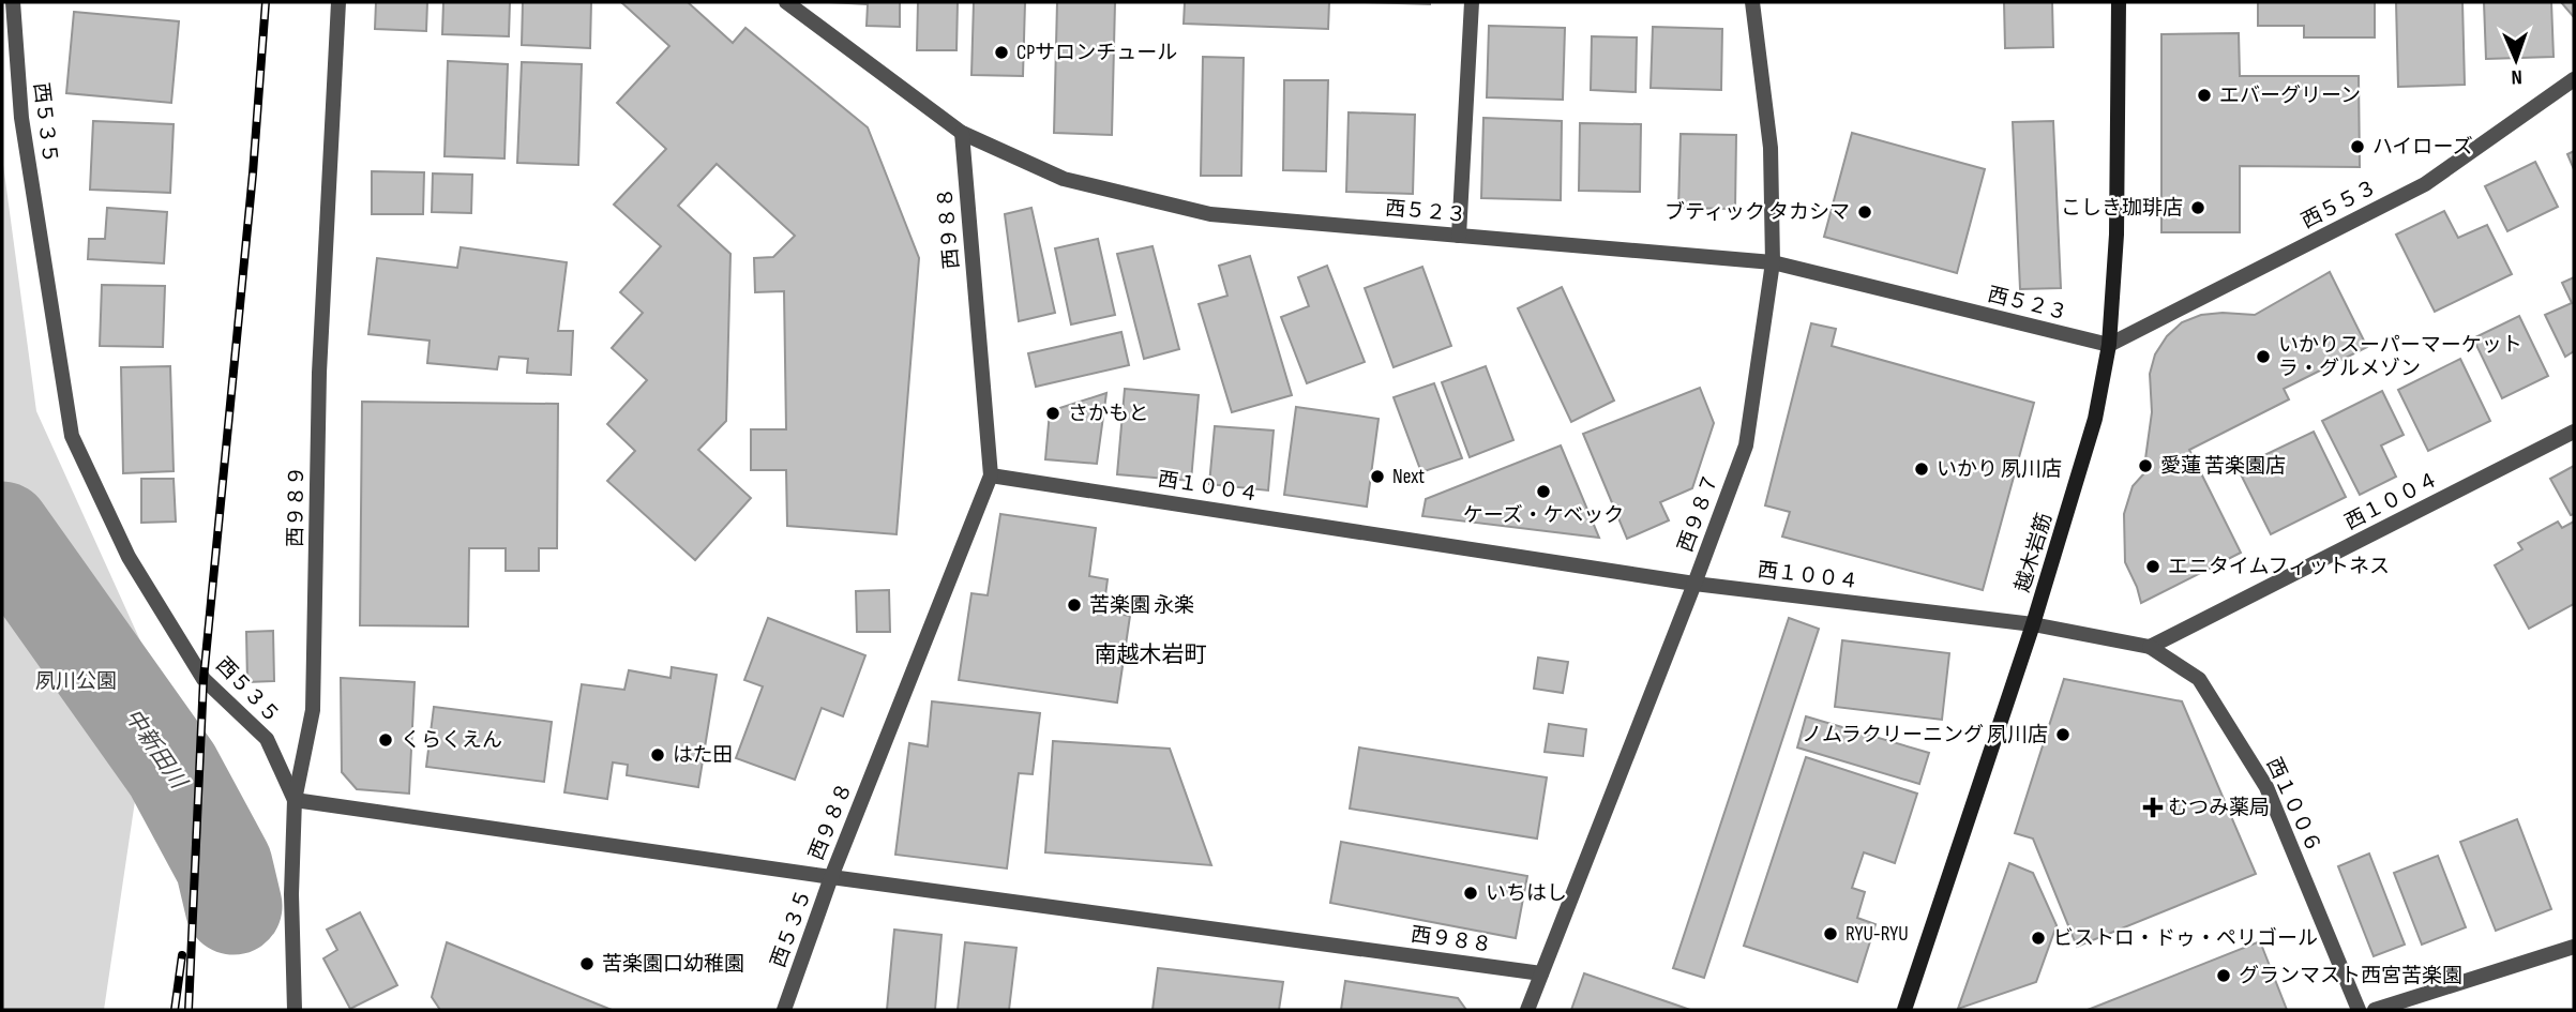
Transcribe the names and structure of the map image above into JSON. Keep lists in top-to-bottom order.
{
  "streets": {
    "street": [
      "西５３５",
      "西５５３",
      "西５２３",
      "西９８８",
      "西１００４",
      "西９８９",
      "西９８７",
      "越木岩筋",
      "西１００６"
    ]
  },
  "crossings": [
    ["西５３５", "西９８８"],
    ["西５３５", "西９８９"],
    ["西５５３", "西５２３"],
    ["西５５３", "越木岩筋"],
    ["西５２３", "西９８８"],
    ["西５２３", "西９８７"],
    ["西５２３", "越木岩筋"],
    ["西９８８", "西１００４"],
    ["西９８８", "西９８７"],
    ["西１００４", "西９８７"],
    ["西１００４", "越木岩筋"],
    ["西１００４", "西１００６"]
  ],
  "districts": ["南越木岩町"],
  "water": ["中新田川"],
  "parks": ["夙川公園"],
  "places": {
    "other": [
      "CPサロンチュール",
      "エバーグリーン",
      "ハイローズ",
      "こしき珈琲店",
      "ブティック タカシマ",
      "いかりスーパーマーケット ラ・グルメゾン",
      "さかもと",
      "愛蓮 苦楽園店",
      "いかり 夙川店",
      "Next",
      "ケーズ・ケベック",
      "エニタイムフィットネス",
      "苦楽園 永楽",
      "ノムラクリーニング 夙川店",
      "くらくえん",
      "はた田",
      "いちはし",
      "RYU-RYU",
      "ビストロ・ドゥ・ペリゴール",
      "苦楽園口幼稚園",
      "グランマスト西宮苦楽園"
    ],
    "health": ["むつみ薬局"]
  },
  "north": "bottom"
}
